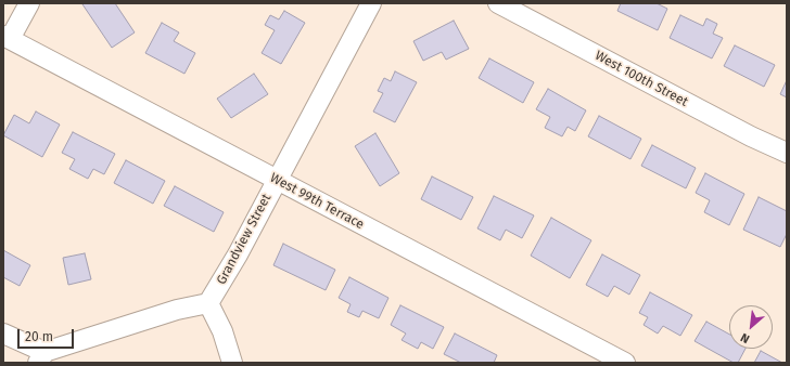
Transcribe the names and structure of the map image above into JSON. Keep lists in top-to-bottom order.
{
  "streets": {
    "street": ["West 100th Street", "West 99th Terrace", "Grandview Street"]
  },
  "crossings": [
    ["West 99th Terrace", "Grandview Street"]
  ],
  "scale_bar": "20 m",
  "north": "bottom left"
}
